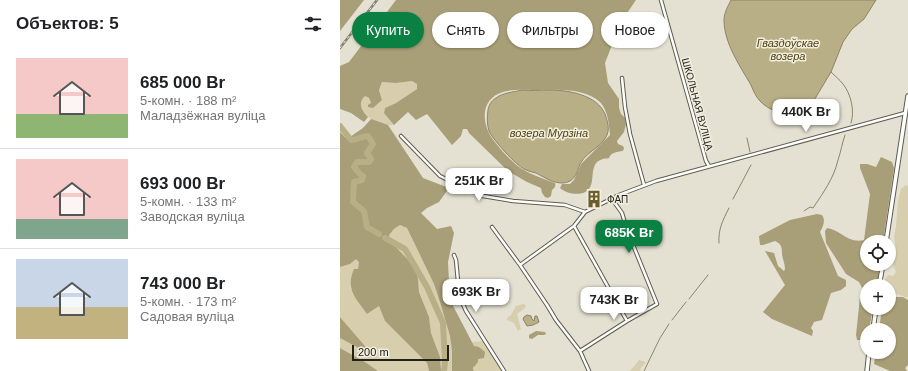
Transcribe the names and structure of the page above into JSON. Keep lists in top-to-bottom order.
{
  "streets": {
    "street": ["ШКОЛЬНАЯ ВУЛІЦА"]
  },
  "water": ["Гваздоўскае возера", "возера Мурзіна"],
  "places": {
    "building": ["ФАП"]
  },
  "scale_bar": "200 m",
  "page": {
    "heading": "Объектов: 5",
    "chip": [
      "Купить",
      "Снять",
      "Фильтры",
      "Новое"
    ],
    "list": [
      {
        "name": "685 000 Br",
        "note": "5-комн. · 188 m² · Маладзёжная вуліца"
      },
      {
        "name": "693 000 Br",
        "note": "5-комн. · 133 m² · Заводская вуліца"
      },
      {
        "name": "743 000 Br",
        "note": "5-комн. · 173 m² · Садовая вуліца"
      }
    ],
    "price": [
      "440K Br",
      "251K Br",
      "685K Br",
      "693K Br",
      "743K Br"
    ],
    "map_buttons": ["+", "−"],
    "scale": "200 m"
  }
}
